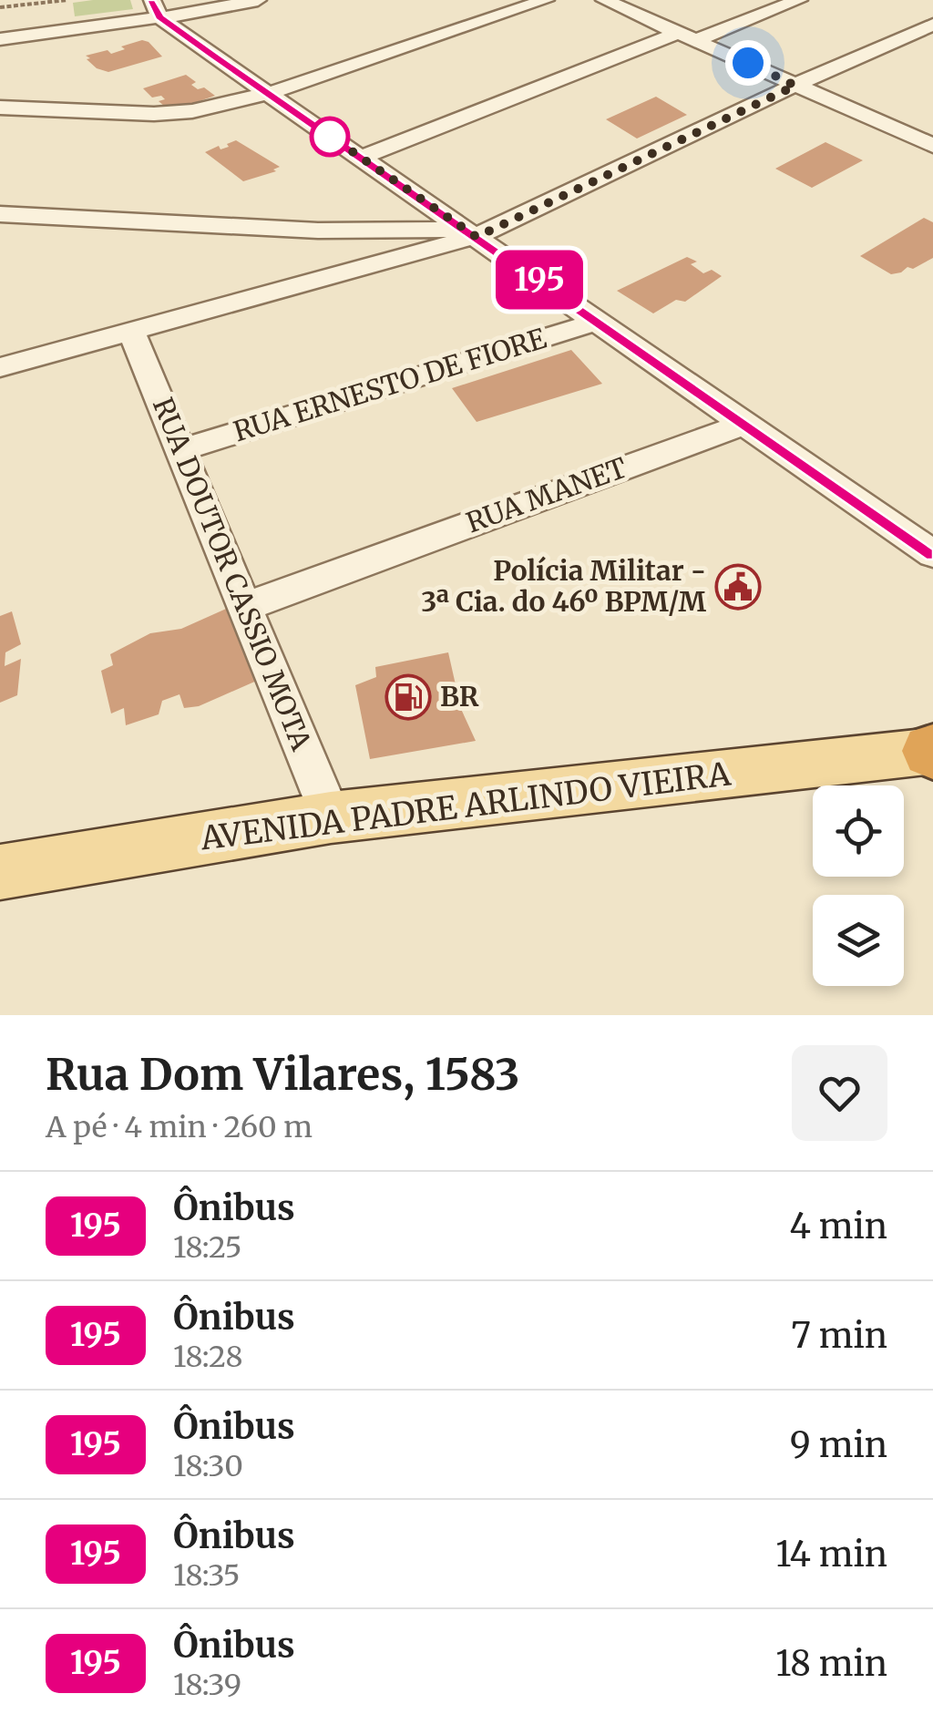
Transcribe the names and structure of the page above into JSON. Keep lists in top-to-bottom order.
{
  "streets": {
    "main road": ["AVENIDA PADRE ARLINDO VIEIRA"],
    "street": ["RUA ERNESTO DE FIORE", "RUA MANET", "RUA DOUTOR CASSIO MOTA"]
  },
  "crossings": [
    ["RUA ERNESTO DE FIORE", "RUA DOUTOR CASSIO MOTA"],
    ["RUA MANET", "RUA DOUTOR CASSIO MOTA"],
    ["RUA DOUTOR CASSIO MOTA", "AVENIDA PADRE ARLINDO VIEIRA"]
  ],
  "places": {
    "public building": ["Polícia Militar - 3ª Cia. do 46º BPM/M"],
    "fuel station": ["BR"]
  },
  "lines": ["bus line 195"],
  "page": {
    "on_map": "195",
    "heading": ["Rua Dom Vilares, 1583", "A pé · 4 min · 260 m"],
    "list": [
      {
        "mark": "195",
        "name": "Ônibus",
        "note": "18:25",
        "value": "4 min"
      },
      {
        "mark": "195",
        "name": "Ônibus",
        "note": "18:28",
        "value": "7 min"
      },
      {
        "mark": "195",
        "name": "Ônibus",
        "note": "18:30",
        "value": "9 min"
      },
      {
        "mark": "195",
        "name": "Ônibus",
        "note": "18:35",
        "value": "14 min"
      },
      {
        "mark": "195",
        "name": "Ônibus",
        "note": "18:39",
        "value": "18 min"
      }
    ]
  }
}
